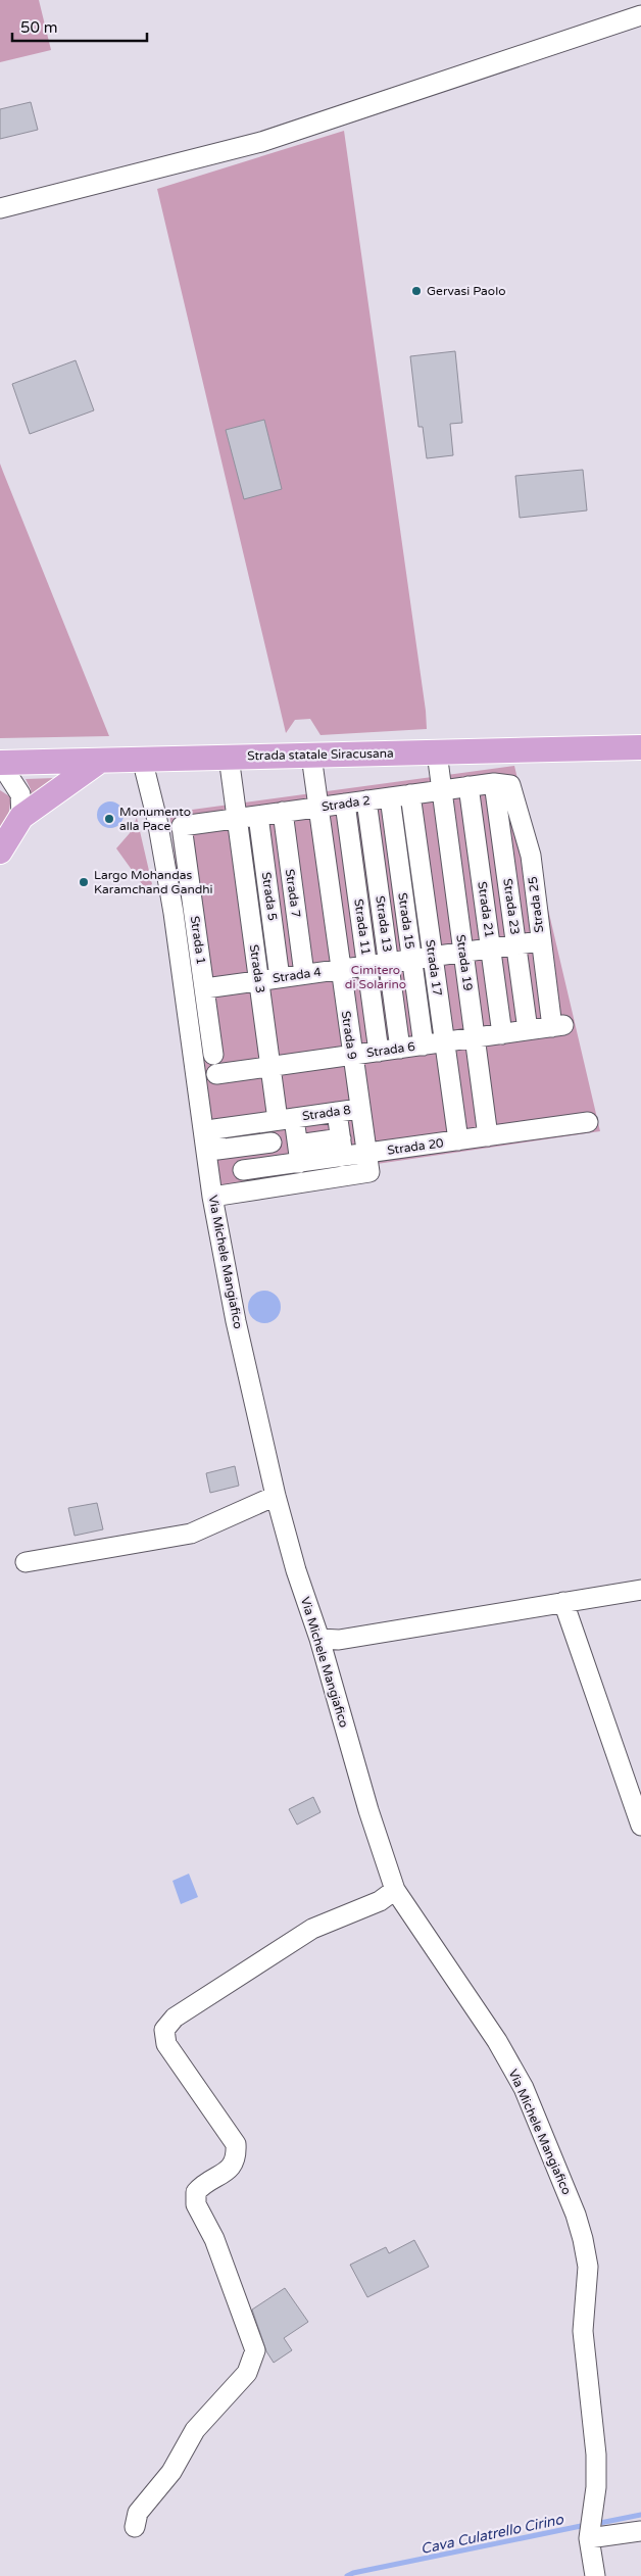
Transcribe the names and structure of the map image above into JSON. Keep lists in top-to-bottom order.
{
  "streets": {
    "main road": ["Strada statale Siracusana"],
    "street": [
      "Strada 2",
      "Strada 7",
      "Strada 5",
      "Strada 25",
      "Strada 23",
      "Strada 21",
      "Strada 15",
      "Strada 13",
      "Strada 11",
      "Strada 1",
      "Strada 19",
      "Strada 17",
      "Strada 3",
      "Strada 4",
      "Strada 9",
      "Strada 6",
      "Strada 8",
      "Strada 20",
      "Via Michele Mangiafico"
    ]
  },
  "crossings": [
    ["Strada statale Siracusana", "Strada 19"],
    ["Strada statale Siracusana", "Strada 3"],
    ["Strada statale Siracusana", "Strada 9"],
    ["Strada statale Siracusana", "Via Michele Mangiafico"],
    ["Strada 2", "Strada 7"],
    ["Strada 2", "Strada 5"],
    ["Strada 2", "Strada 25"],
    ["Strada 2", "Strada 23"],
    ["Strada 2", "Strada 21"],
    ["Strada 2", "Strada 15"],
    ["Strada 2", "Strada 13"],
    ["Strada 2", "Strada 11"],
    ["Strada 2", "Strada 1"],
    ["Strada 2", "Strada 19"],
    ["Strada 2", "Strada 17"],
    ["Strada 2", "Strada 3"],
    ["Strada 2", "Strada 9"],
    ["Strada 7", "Strada 4"],
    ["Strada 5", "Strada 4"],
    ["Strada 25", "Strada 23"],
    ["Strada 25", "Strada 4"],
    ["Strada 25", "Strada 6"],
    ["Strada 23", "Strada 4"],
    ["Strada 23", "Strada 6"],
    ["Strada 21", "Strada 4"],
    ["Strada 21", "Strada 6"],
    ["Strada 15", "Strada 4"],
    ["Strada 15", "Strada 6"],
    ["Strada 13", "Strada 4"],
    ["Strada 13", "Strada 6"],
    ["Strada 11", "Strada 4"],
    ["Strada 11", "Strada 6"],
    ["Strada 1", "Strada 4"],
    ["Strada 19", "Strada 4"],
    ["Strada 19", "Strada 6"],
    ["Strada 19", "Strada 20"],
    ["Strada 17", "Strada 4"],
    ["Strada 17", "Strada 6"],
    ["Strada 17", "Strada 20"],
    ["Strada 3", "Strada 4"],
    ["Strada 3", "Strada 6"],
    ["Strada 3", "Strada 20"],
    ["Strada 4", "Strada 9"],
    ["Strada 9", "Strada 6"],
    ["Strada 9", "Strada 8"],
    ["Strada 9", "Strada 20"],
    ["Strada 9", "Via Michele Mangiafico"],
    ["Strada 8", "Strada 20"]
  ],
  "water": ["Cava Culatrello Cirino"],
  "parks": ["Cimitero di Solarino"],
  "places": ["Gervasi Paolo", "Monumento alla Pace", "Largo Mohandas Karamchand Gandhi"],
  "scale_bar": "50 m"
}
